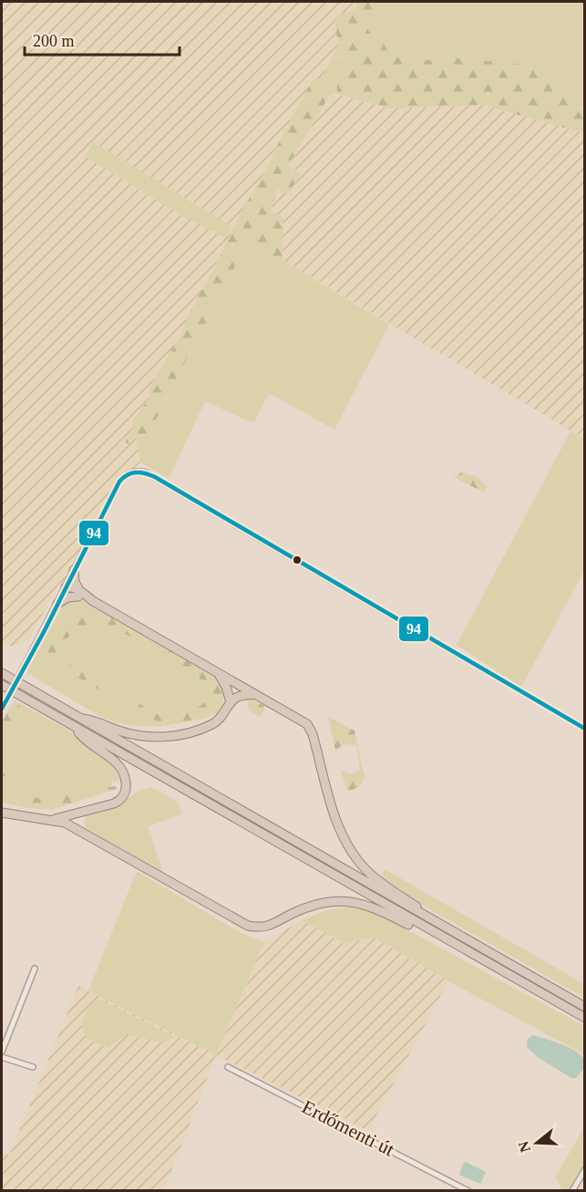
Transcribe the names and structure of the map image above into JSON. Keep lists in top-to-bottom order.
{
  "streets": {
    "street": ["Erdőmenti út"]
  },
  "lines": ["transit line 94"],
  "scale_bar": "200 m",
  "north": "left"
}
